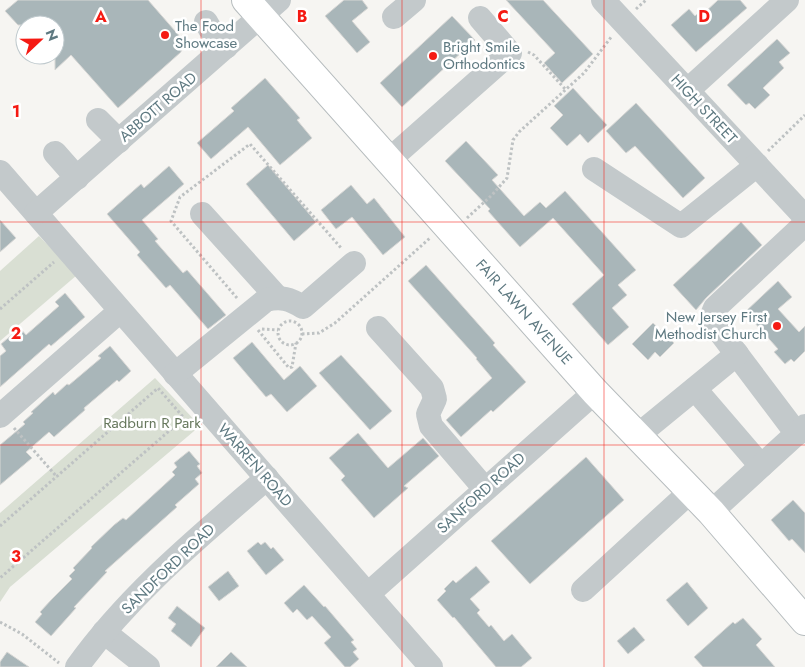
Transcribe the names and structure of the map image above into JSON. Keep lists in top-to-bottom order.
{
  "streets": {
    "main road": ["FAIR LAWN AVENUE"],
    "street": [
      "ABBOTT ROAD",
      "HIGH STREET",
      "WARREN ROAD",
      "SANFORD ROAD",
      "SANDFORD ROAD"
    ]
  },
  "crossings": [
    ["ABBOTT ROAD", "FAIR LAWN AVENUE"],
    ["ABBOTT ROAD", "WARREN ROAD"],
    ["FAIR LAWN AVENUE", "SANFORD ROAD"],
    ["WARREN ROAD", "SANFORD ROAD"],
    ["WARREN ROAD", "SANDFORD ROAD"]
  ],
  "parks": ["Radburn R Park"],
  "places": ["The Food Showcase", "Bright Smile Orthodontics", "New Jersey First Methodist Church"],
  "north": "right",
  "grid": {
    "columns": [
      "A",
      "B",
      "C",
      "D"
    ],
    "rows": ["1", "2", "3"]
  }
}
